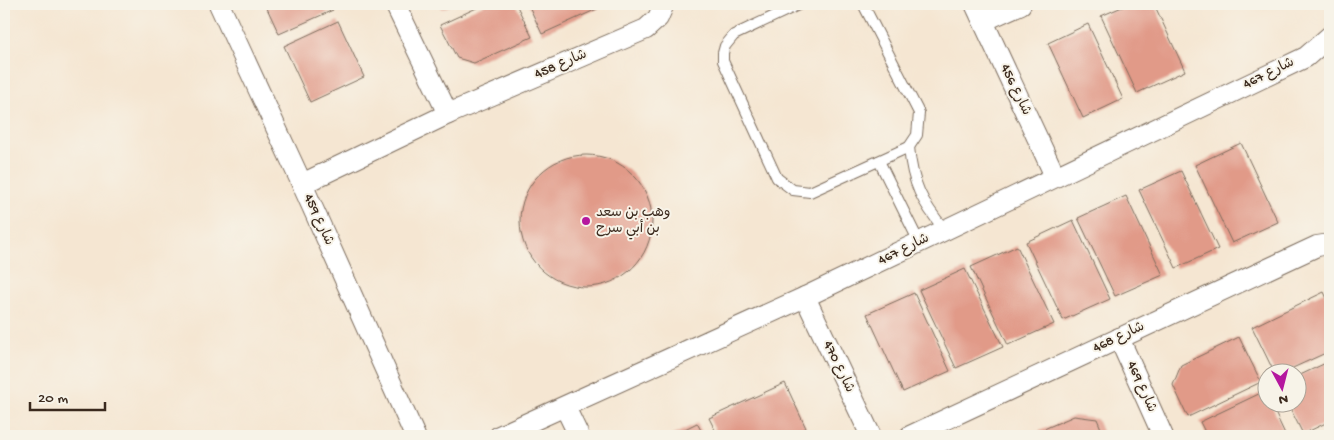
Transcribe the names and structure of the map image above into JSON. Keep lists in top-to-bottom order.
{
  "streets": {
    "street": [
      "شارع 458",
      "شارع 467",
      "شارع 456",
      "شارع 459",
      "شارع 468",
      "شارع 470",
      "شارع 469"
    ]
  },
  "crossings": [
    ["شارع 458", "شارع 459"],
    ["شارع 467", "شارع 456"],
    ["شارع 467", "شارع 470"],
    ["شارع 468", "شارع 469"]
  ],
  "places": ["وهب بن سعد بن أبي سرح"],
  "scale_bar": "20 m",
  "north": "bottom"
}
